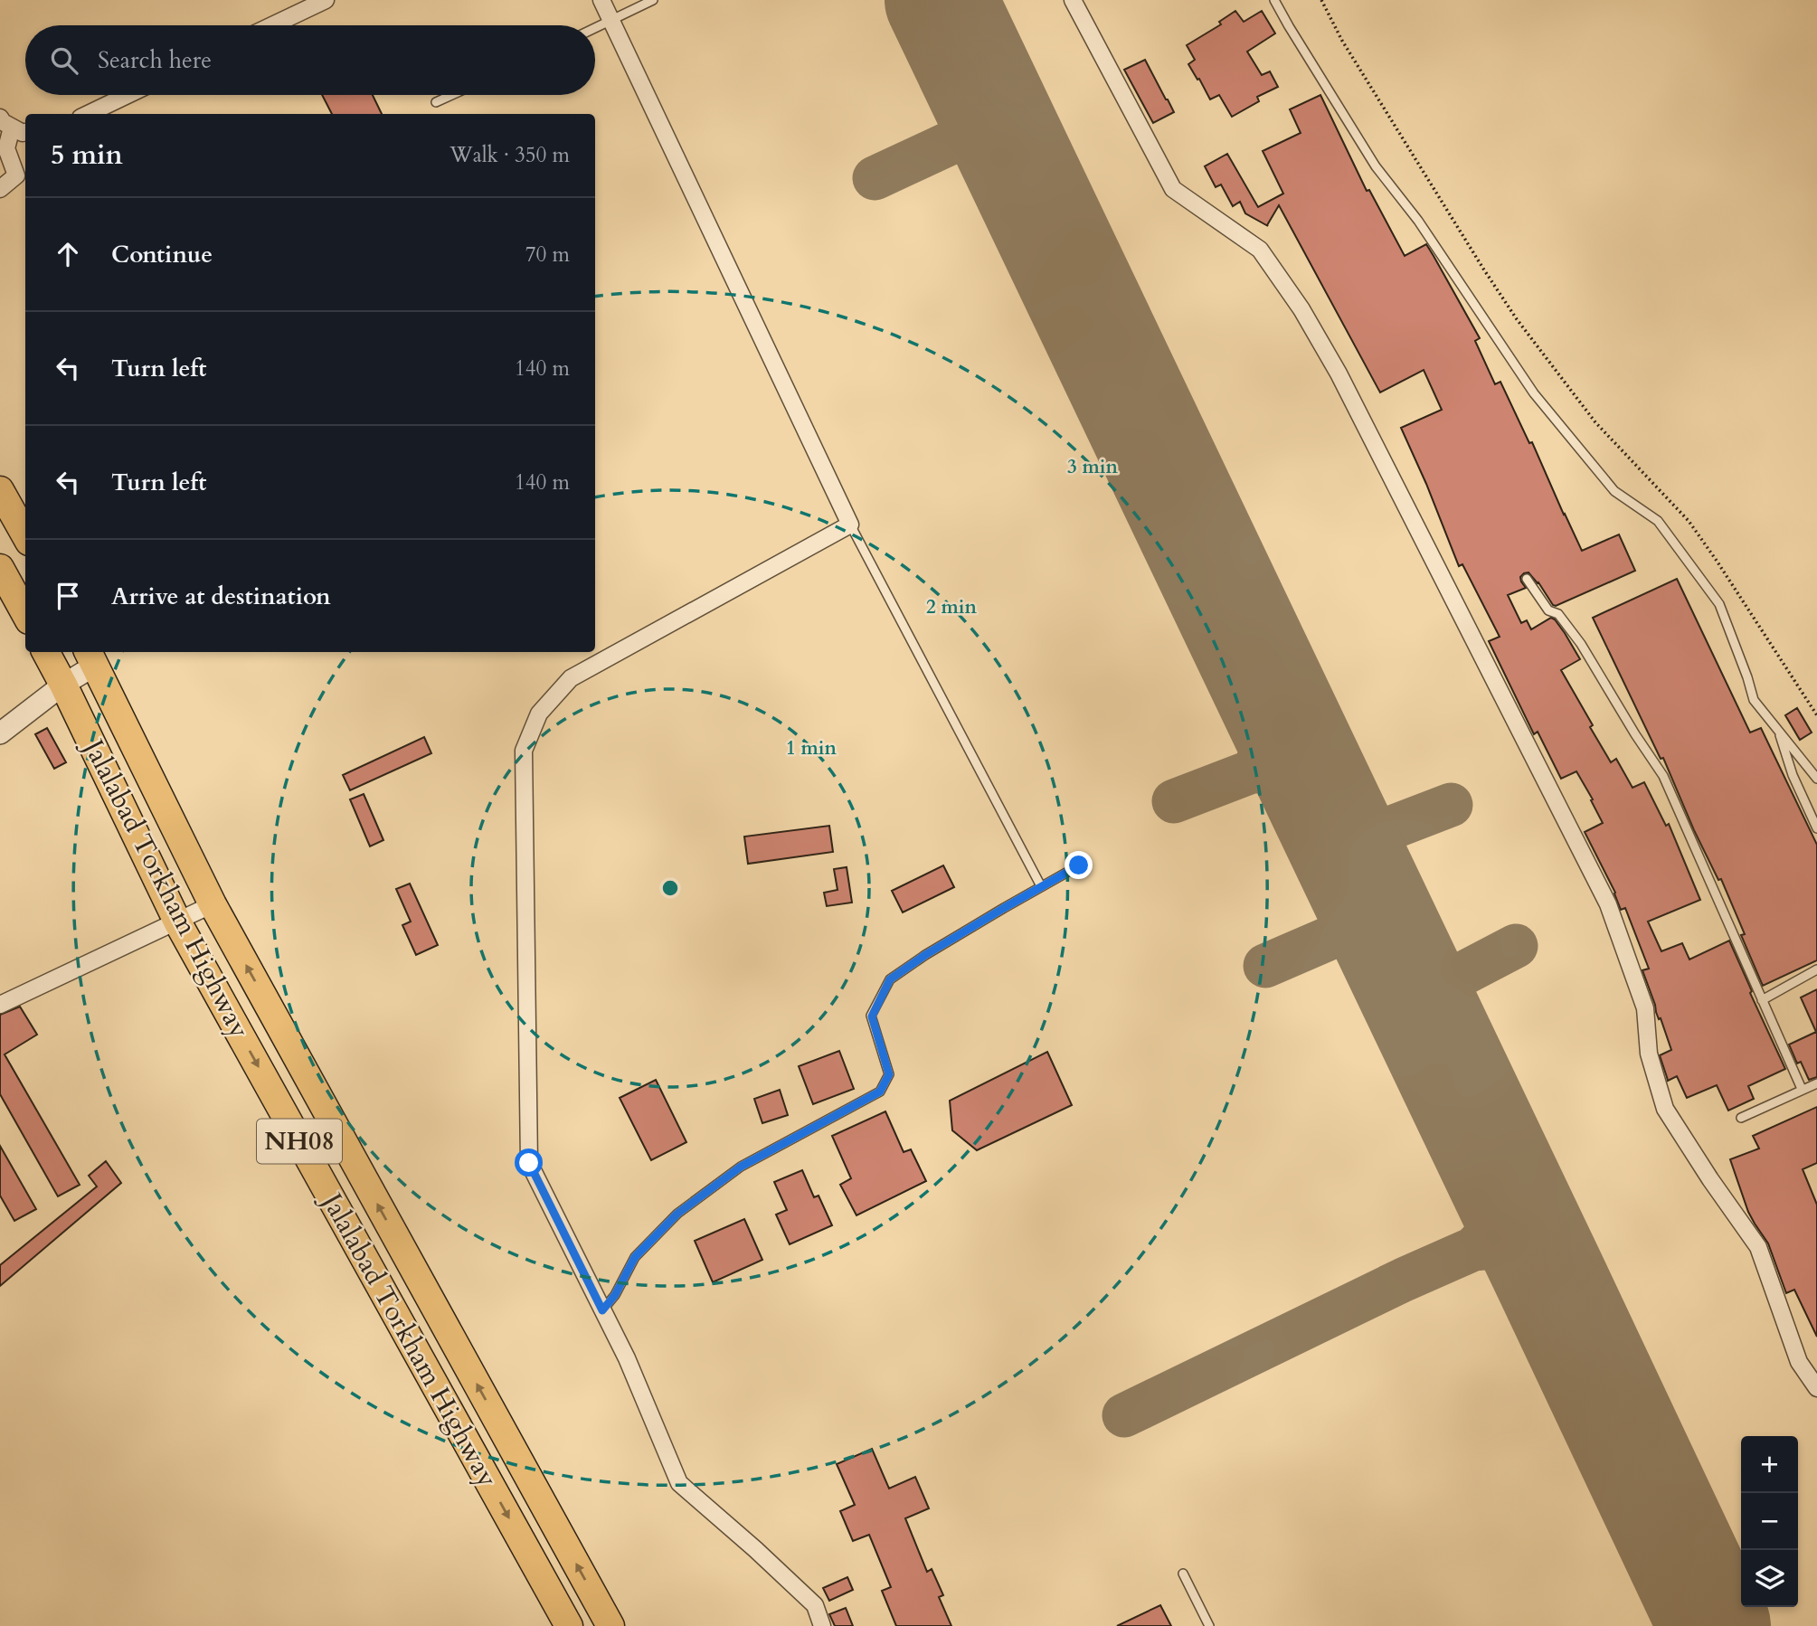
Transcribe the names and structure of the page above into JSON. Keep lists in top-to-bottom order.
{
  "streets": {
    "highway": ["Jalalabad Torkham Highway", "NH08"]
  },
  "page": {
    "search": "Search here",
    "heading": ["5 min", "Walk · 350 m"],
    "list": [
      ["Continue", "70 m"],
      ["Turn left", "140 m"],
      ["Turn left", "140 m"],
      "Arrive at destination"
    ],
    "map_buttons": ["+", "−"]
  },
  "rings": ["3 min", "2 min", "1 min"]
}
